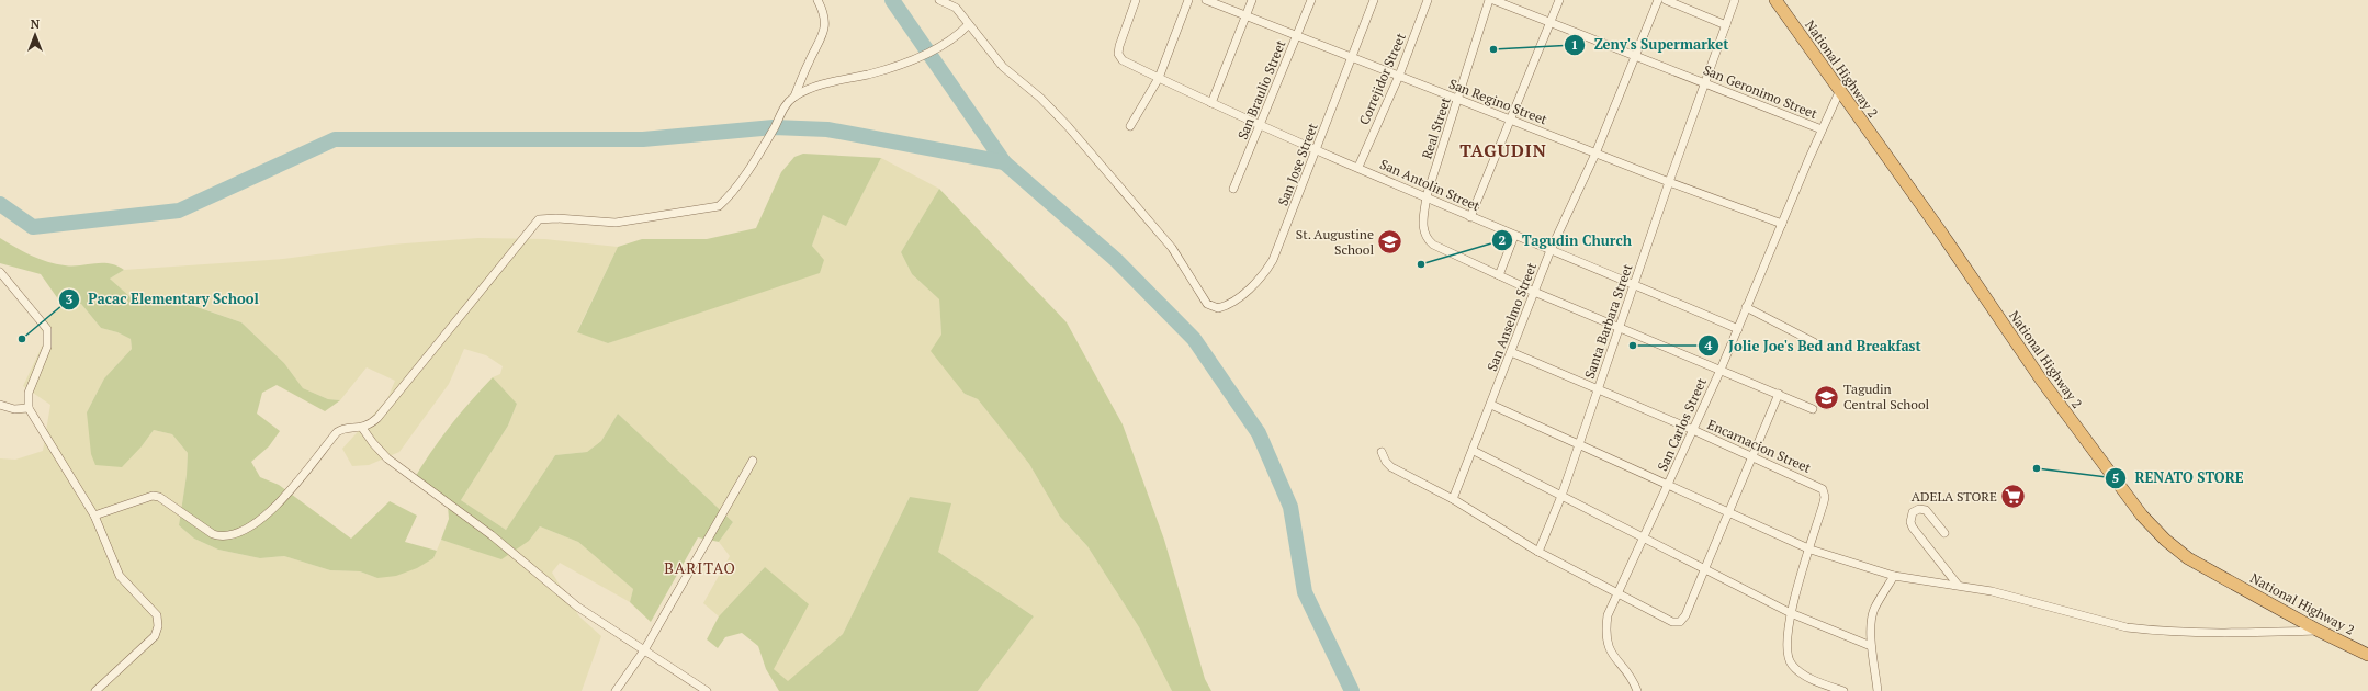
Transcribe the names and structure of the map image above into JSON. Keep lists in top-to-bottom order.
{
  "streets": {
    "highway": ["National Highway 2"],
    "street": [
      "Correjidor Street",
      "San Braulio Street",
      "San Geronimo Street",
      "San Regino Street",
      "Real Street",
      "San Jose Street",
      "San Antolin Street",
      "San Anselmo Street",
      "Santa Barbara Street",
      "San Carlos Street",
      "Encarnacion Street"
    ]
  },
  "crossings": [
    ["National Highway 2", "San Carlos Street"],
    ["Correjidor Street", "San Regino Street"],
    ["Correjidor Street", "San Antolin Street"],
    ["San Braulio Street", "San Regino Street"],
    ["San Braulio Street", "San Antolin Street"],
    ["San Geronimo Street", "San Anselmo Street"],
    ["San Geronimo Street", "Santa Barbara Street"],
    ["San Geronimo Street", "San Carlos Street"],
    ["San Regino Street", "Real Street"],
    ["San Regino Street", "San Jose Street"],
    ["San Regino Street", "San Anselmo Street"],
    ["San Regino Street", "Santa Barbara Street"],
    ["San Regino Street", "San Carlos Street"],
    ["Real Street", "San Antolin Street"],
    ["San Jose Street", "San Antolin Street"],
    ["San Antolin Street", "San Anselmo Street"],
    ["San Antolin Street", "Santa Barbara Street"],
    ["San Antolin Street", "San Carlos Street"],
    ["San Anselmo Street", "Encarnacion Street"],
    ["Santa Barbara Street", "Encarnacion Street"],
    ["San Carlos Street", "Encarnacion Street"]
  ],
  "districts": ["TAGUDIN", "BARITAO"],
  "places": {
    "other": [
      "Zeny's Supermarket",
      "Tagudin Church",
      "Pacac Elementary School",
      "Jolie Joe's Bed and Breakfast",
      "RENATO STORE"
    ],
    "school or university": ["St. Augustine School", "Tagudin Central School"],
    "supermarket": ["ADELA STORE"]
  },
  "north": "top"
}
